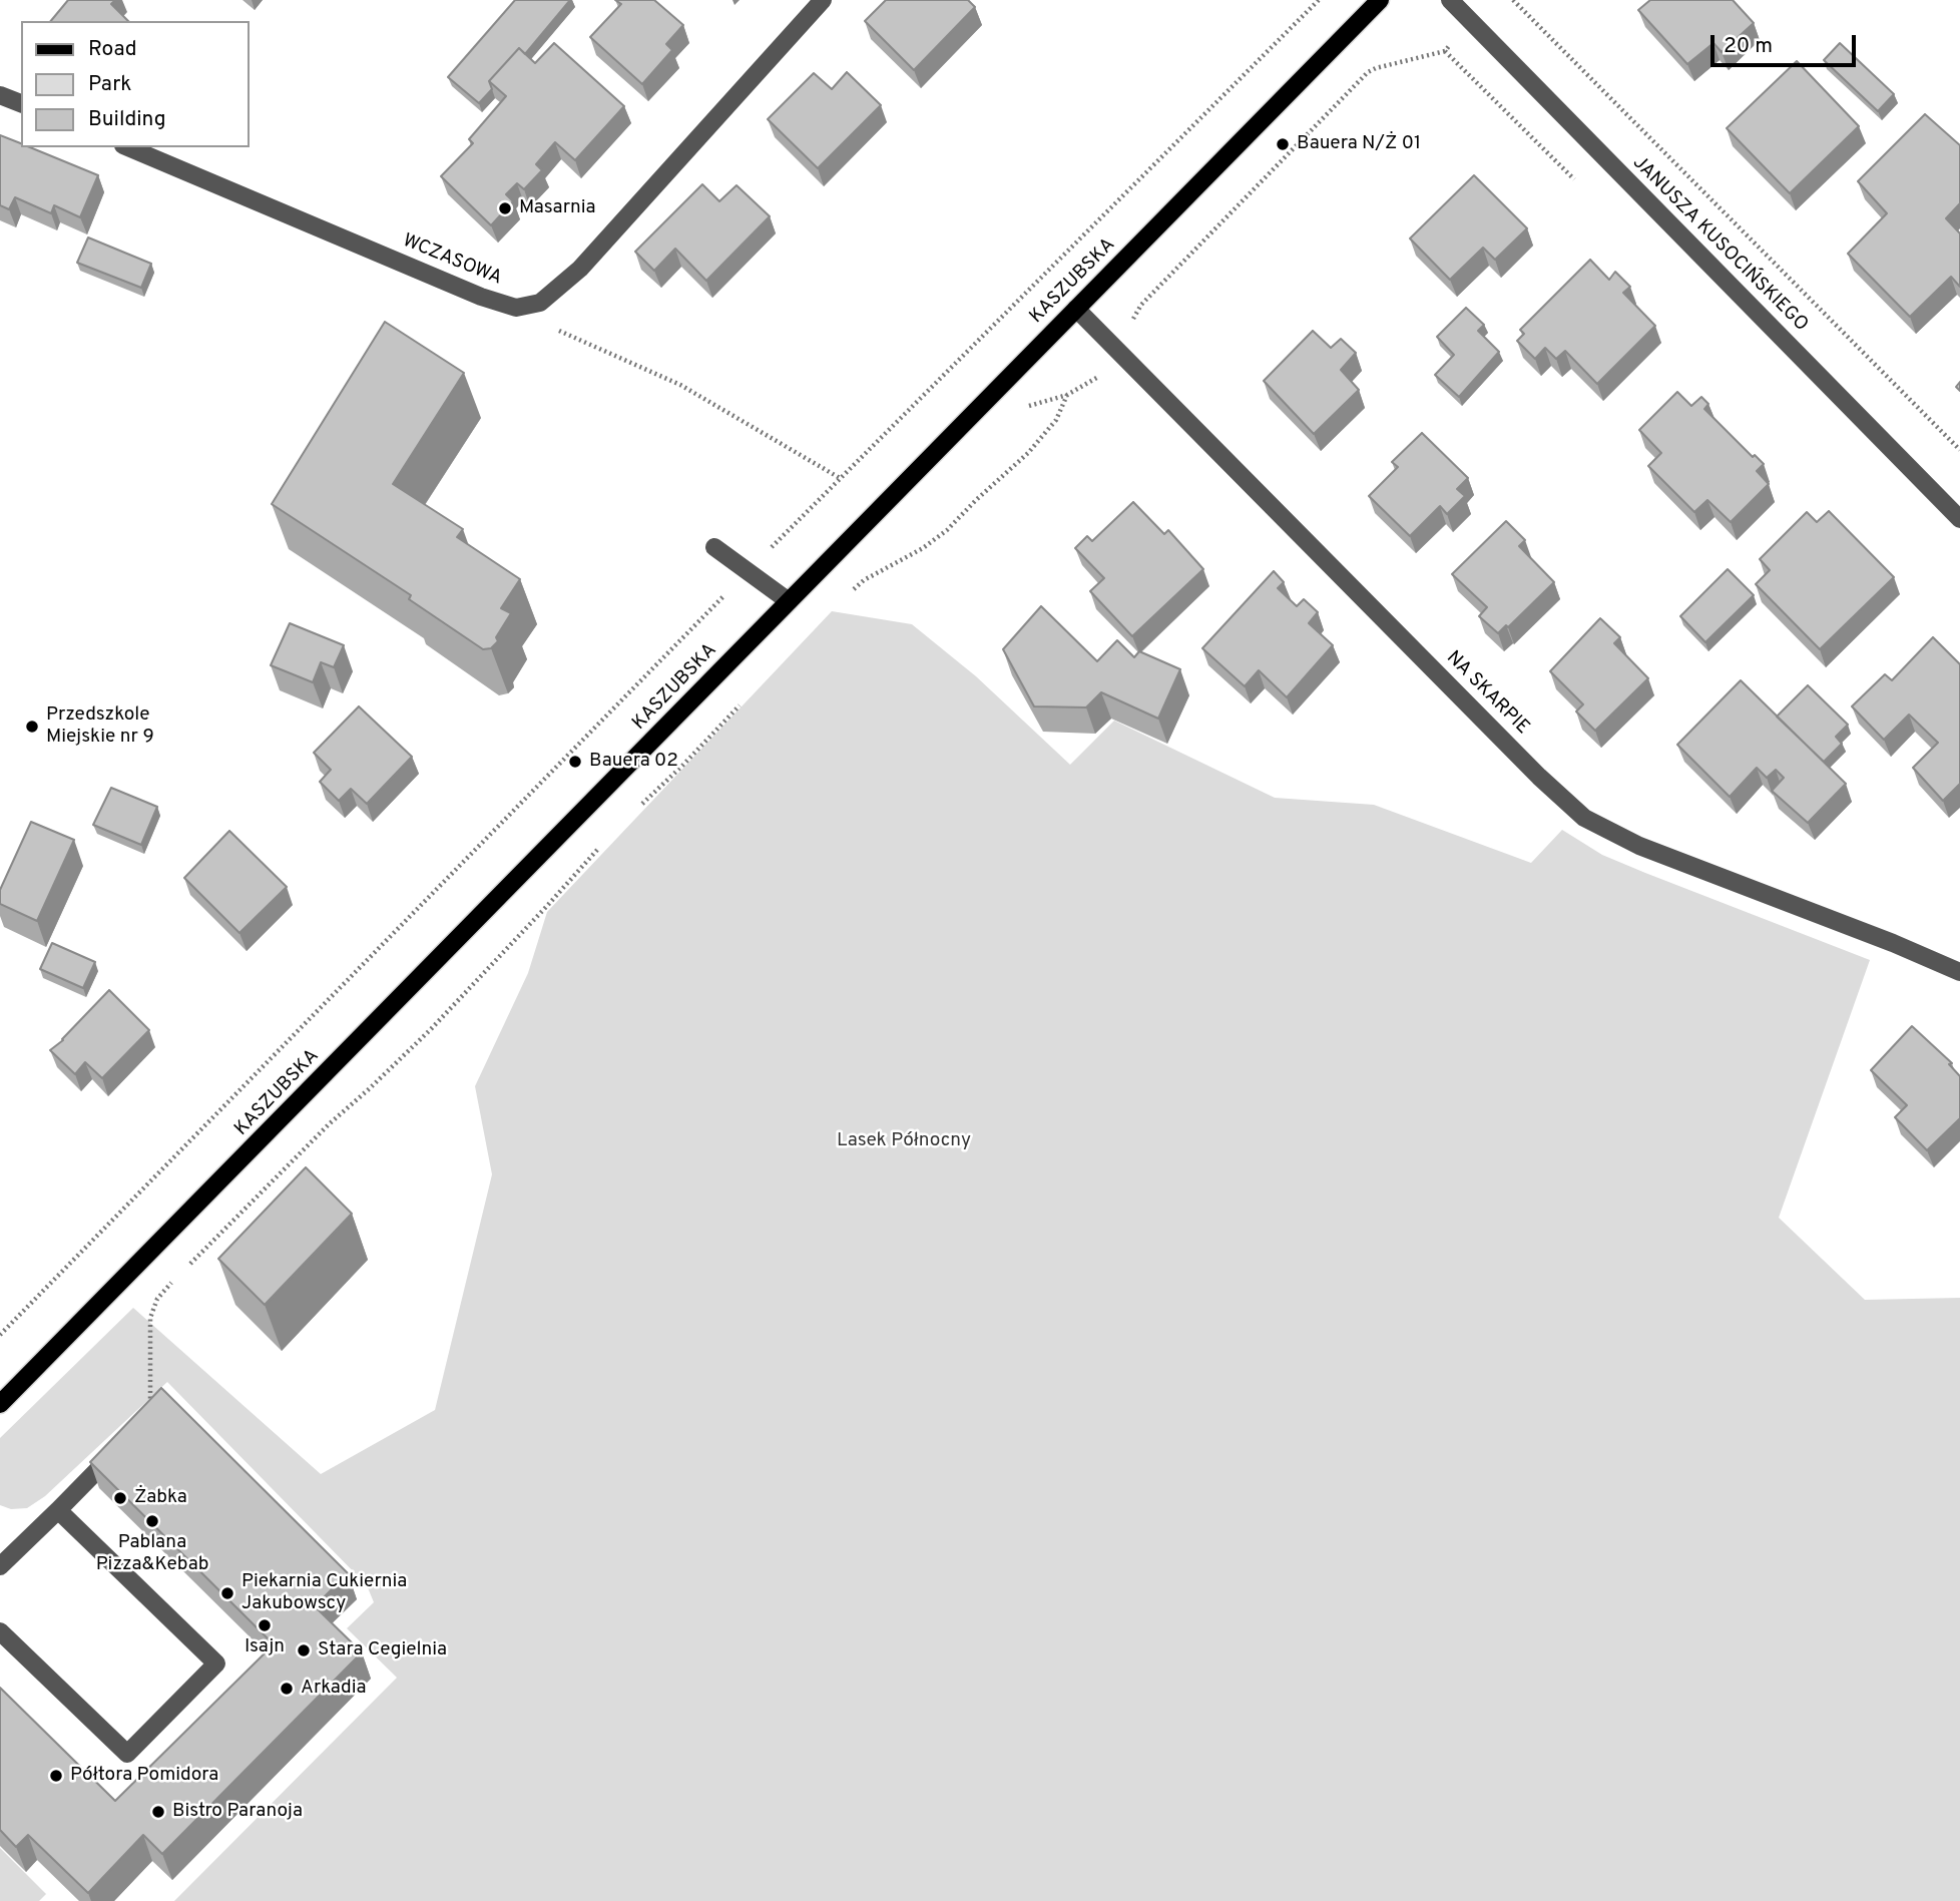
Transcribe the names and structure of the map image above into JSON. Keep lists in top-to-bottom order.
{
  "streets": {
    "main road": ["KASZUBSKA"],
    "street": ["JANUSZA KUSOCIŃSKIEGO", "WCZASOWA", "NA SKARPIE"]
  },
  "crossings": [
    ["KASZUBSKA", "NA SKARPIE"]
  ],
  "parks": ["Lasek Północny"],
  "places": [
    "Bauera N/Ż 01",
    "Masarnia",
    "Przedszkole Miejskie nr 9",
    "Bauera 02",
    "Żabka",
    "Pablana Pizza&Kebab",
    "Piekarnia Cukiernia Jakubowscy",
    "Isajn",
    "Stara Cegielnia",
    "Arkadia",
    "Półtora Pomidora",
    "Bistro Paranoja"
  ],
  "legend": ["Road", "Park", "Building"],
  "scale_bar": "20 m"
}
